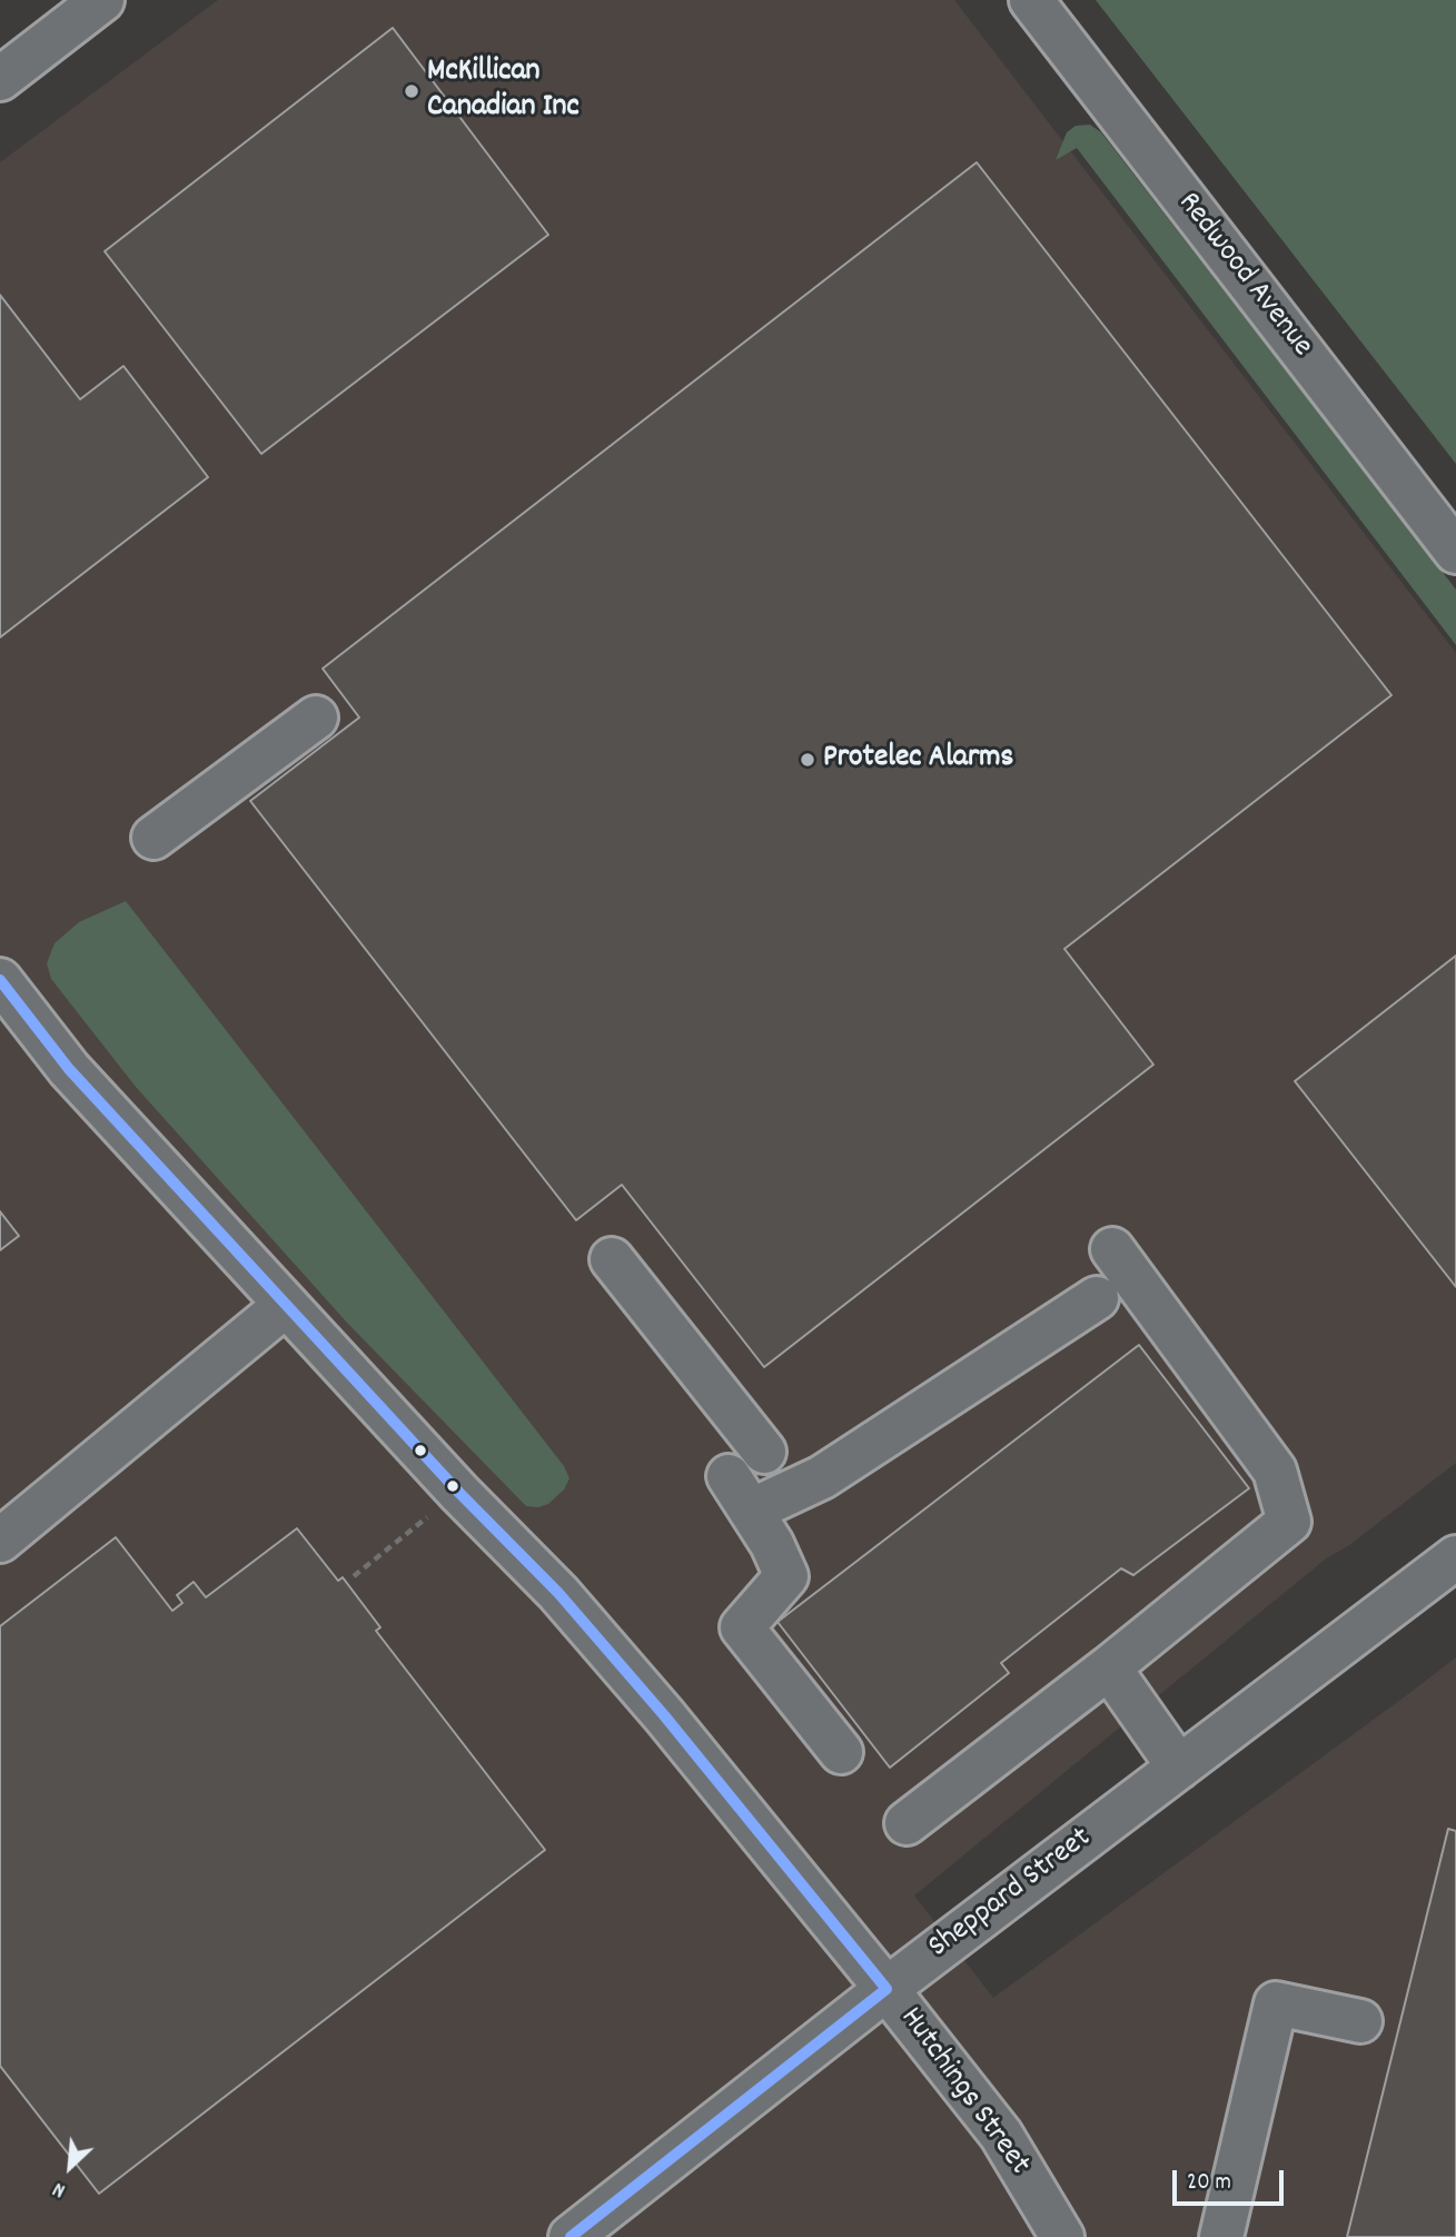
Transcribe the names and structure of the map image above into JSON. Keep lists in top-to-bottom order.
{
  "streets": {
    "street": ["Redwood Avenue", "Sheppard Street", "Hutchings Street"]
  },
  "crossings": [
    ["Sheppard Street", "Hutchings Street"]
  ],
  "places": ["McKillican Canadian Inc", "Protelec Alarms"],
  "scale_bar": "20 m",
  "north": "bottom left"
}
